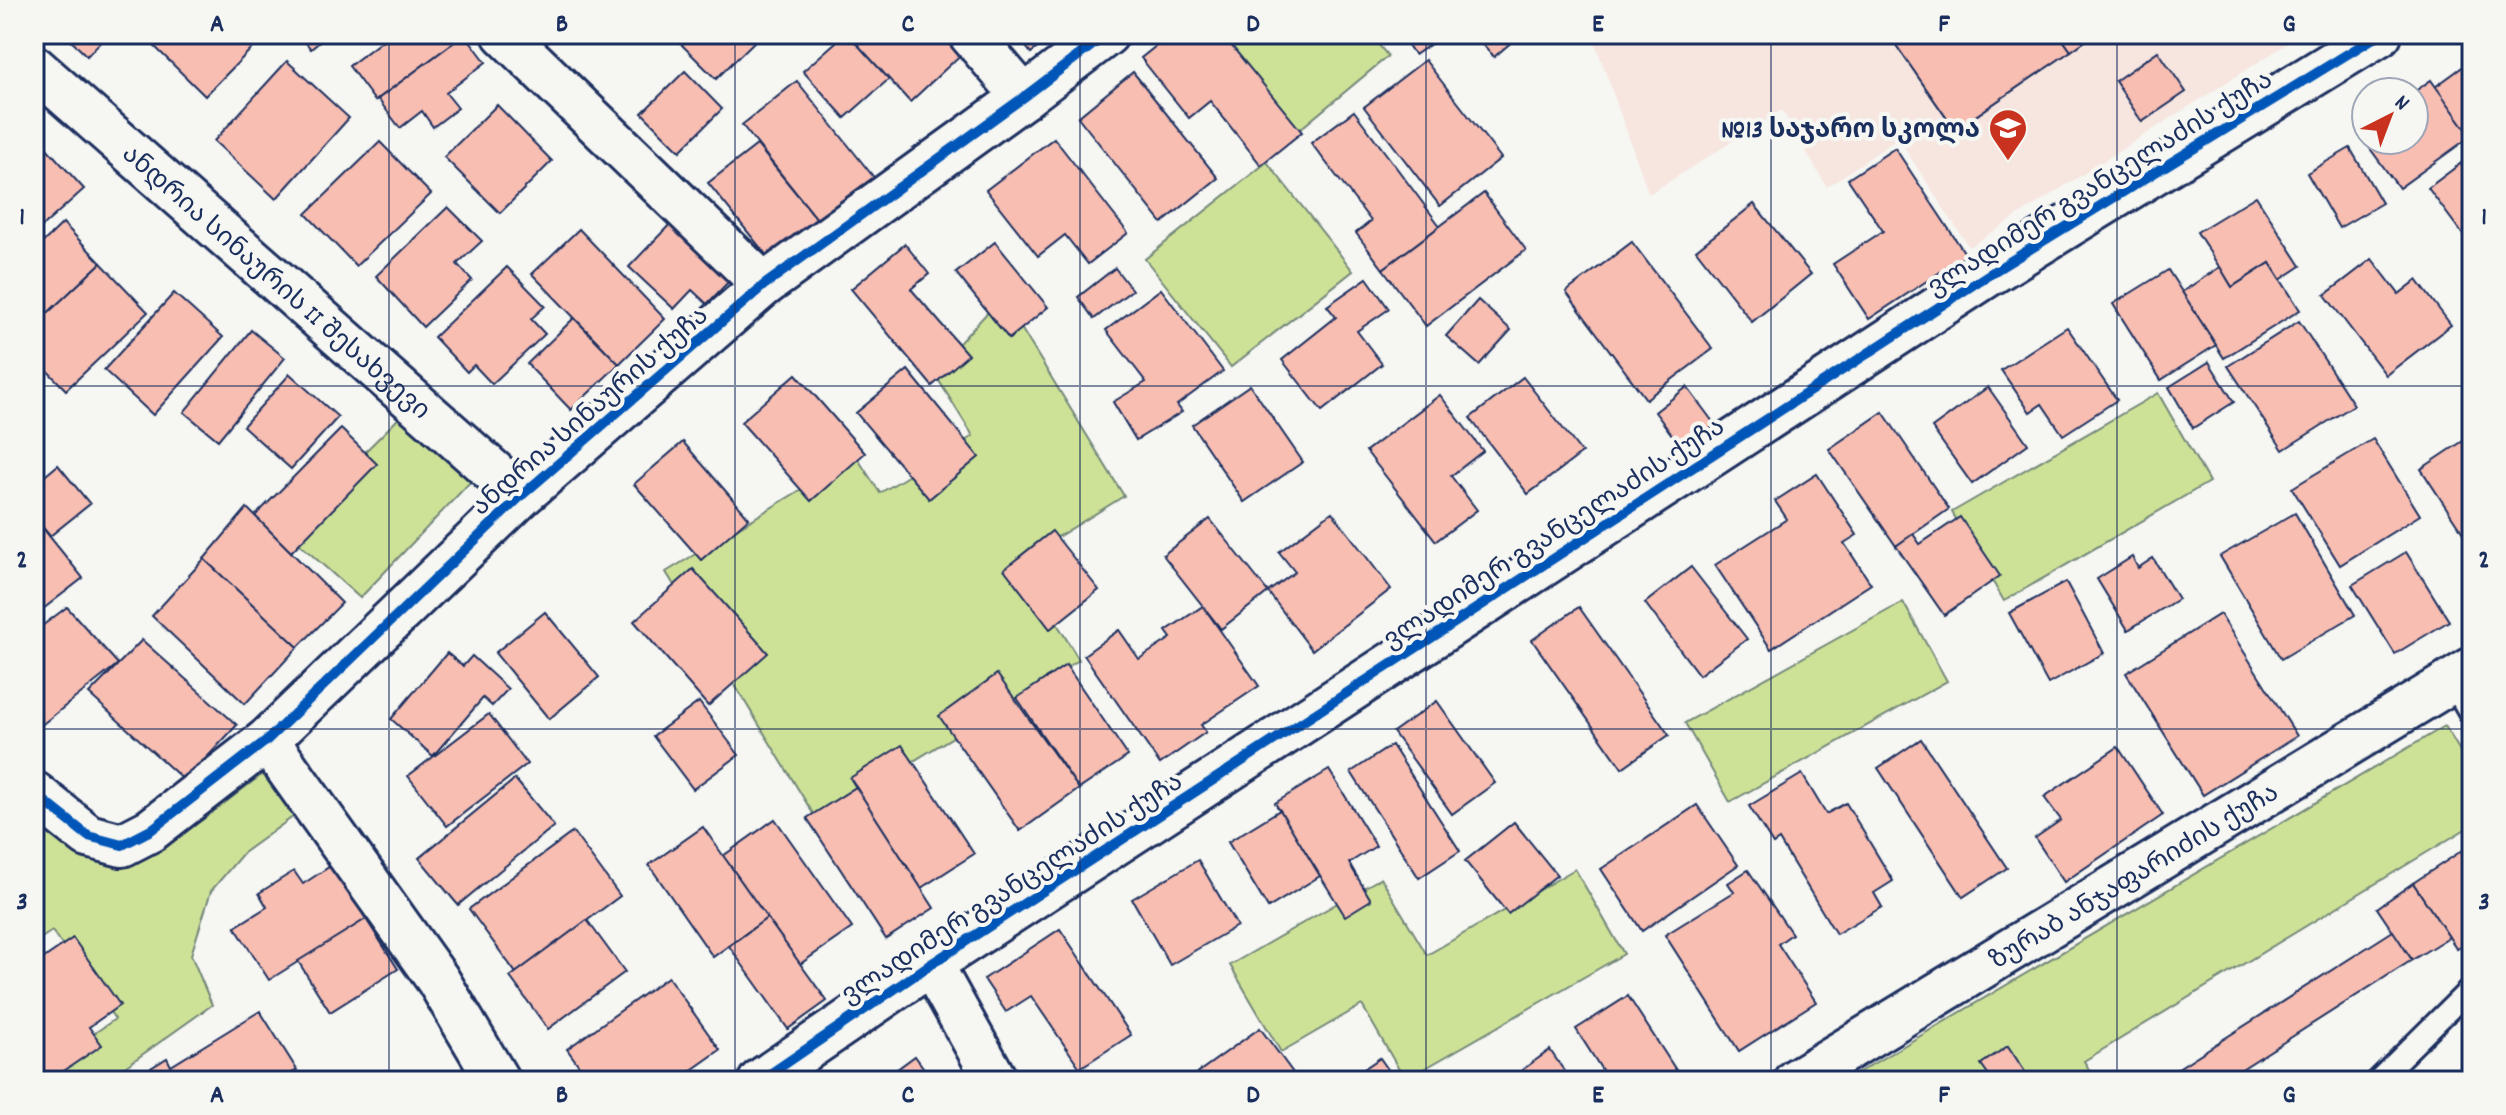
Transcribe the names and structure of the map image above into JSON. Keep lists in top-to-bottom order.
{
  "streets": {
    "street": [
      "ვლადიმერ გვანცელაძის ქუჩა",
      "ანდრია სინაურის II შესახვევი",
      "ანდრია სინაურის ქუჩა",
      "ზურაბ ანჯაფარიძის ქუჩა"
    ]
  },
  "crossings": [
    ["ანდრია სინაურის II შესახვევი", "ანდრია სინაურის ქუჩა"]
  ],
  "places": {
    "school or university": ["№13 საჯარო სკოლა"]
  },
  "north": "top right",
  "grid": {
    "columns": [
      "A",
      "B",
      "C",
      "D",
      "E",
      "F",
      "G"
    ],
    "rows": ["1", "2", "3"]
  }
}
